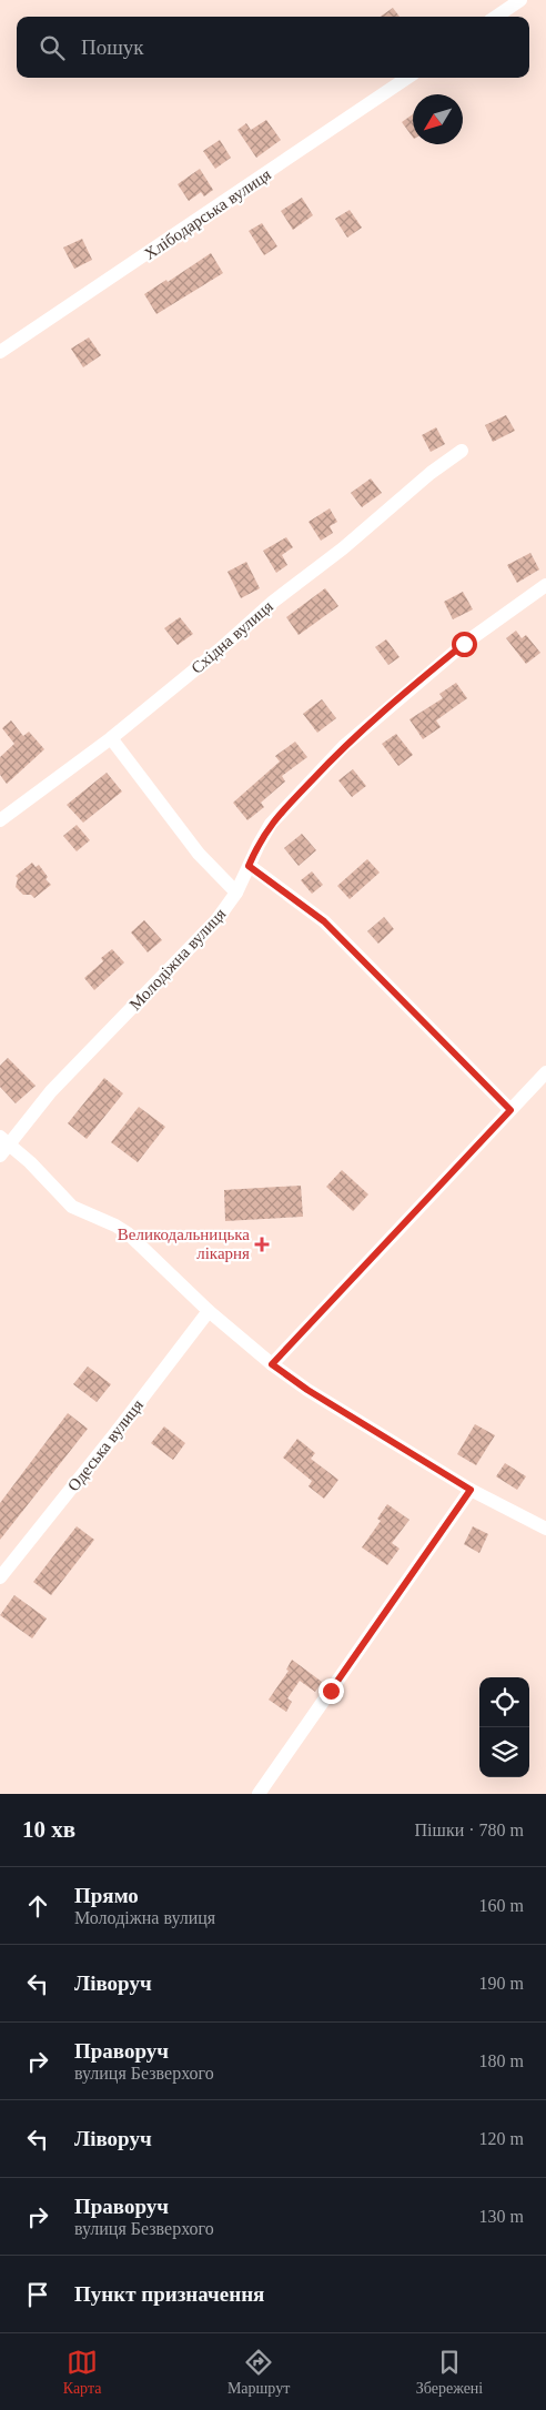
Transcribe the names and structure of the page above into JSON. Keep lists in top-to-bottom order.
{
  "streets": {
    "street": [
      "Хлібодарська вулиця",
      "Східна вулиця",
      "Молодіжна вулиця",
      "Одеська вулиця"
    ]
  },
  "places": {
    "health": ["Великодальницька лікарня"]
  },
  "north": "bottom left",
  "page": {
    "search": "Пошук",
    "heading": ["10 хв", "Пішки · 780 m"],
    "list": [
      ["Прямо", "Молодіжна вулиця", "160 m"],
      ["Ліворуч", "190 m"],
      ["Праворуч", "вулиця Безверхого", "180 m"],
      ["Ліворуч", "120 m"],
      ["Праворуч", "вулиця Безверхого", "130 m"],
      "Пункт призначення"
    ],
    "nav": ["Карта", "Маршрут", "Збережені"]
  }
}
